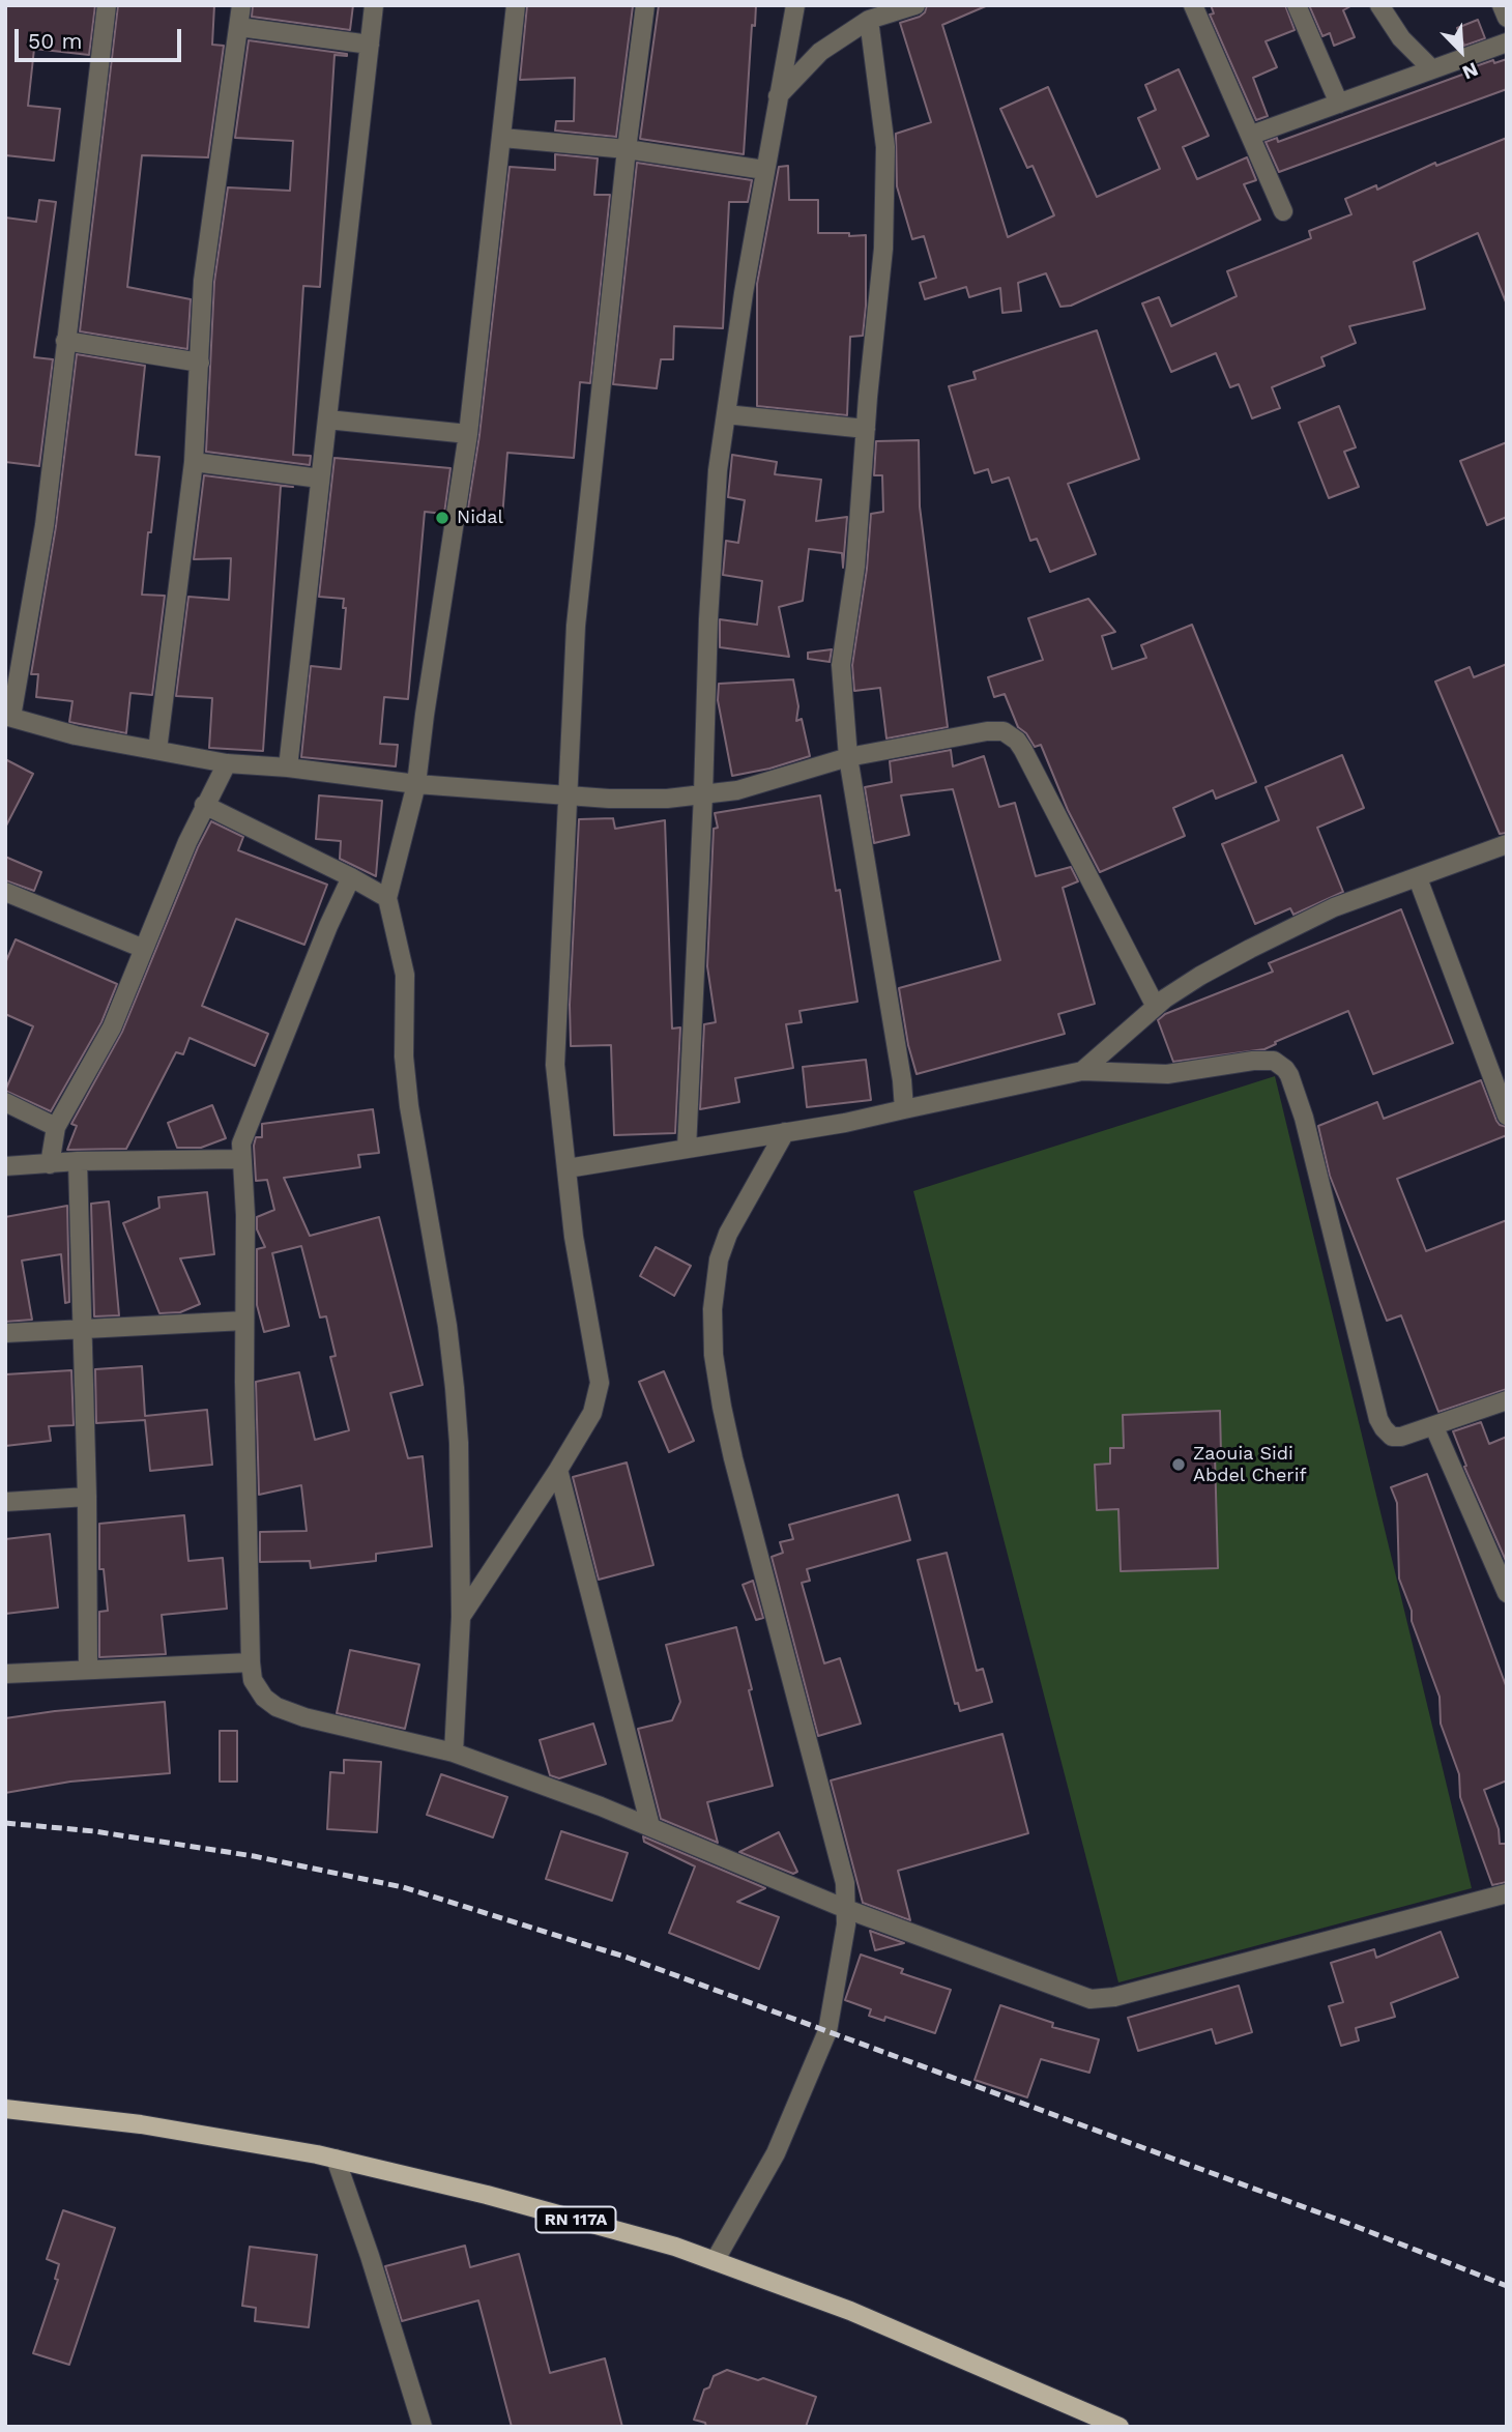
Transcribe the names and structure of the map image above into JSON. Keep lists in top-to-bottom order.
{
  "streets": {
    "main road": ["RN 117A"]
  },
  "places": ["Nidal", "Zaouia Sidi Abdel Cherif"],
  "scale_bar": "50 m",
  "north": "bottom right"
}
